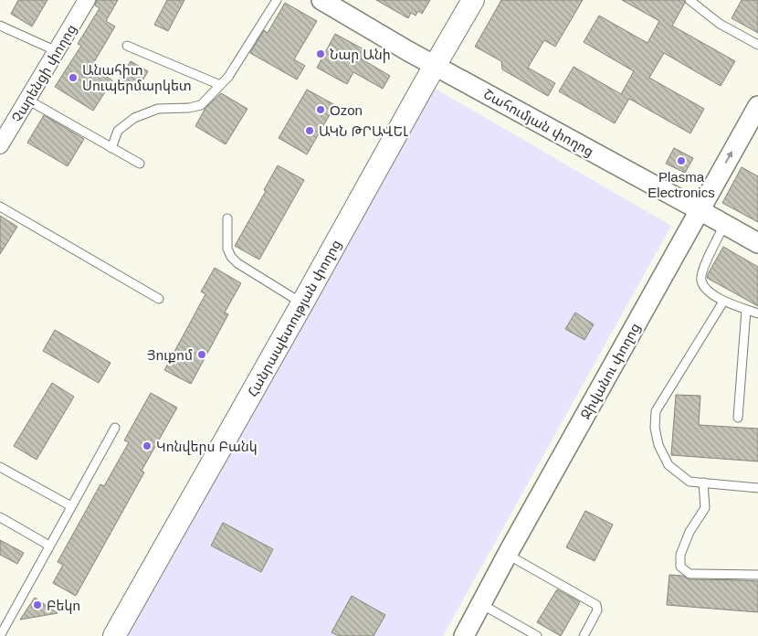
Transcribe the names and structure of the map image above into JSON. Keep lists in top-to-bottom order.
{
  "streets": {
    "main road": ["Հանրապետության փողոց"],
    "street": ["Չարենցի փողոց", "Շահումյան փողոց", "Ջիվանու փողոց"]
  },
  "crossings": [
    ["Շահումյան փողոց", "Հանրապետության փողոց"],
    ["Շահումյան փողոց", "Ջիվանու փողոց"]
  ],
  "places": [
    "Նար Անի",
    "Անահիտ Սուպերմարկետ",
    "Ozon",
    "ԱԿՆ ԹՐԱՎԵԼ",
    "Plasma Electronics",
    "Յուքոմ",
    "Կոնվերս Բանկ",
    "Բեկո"
  ]
}
